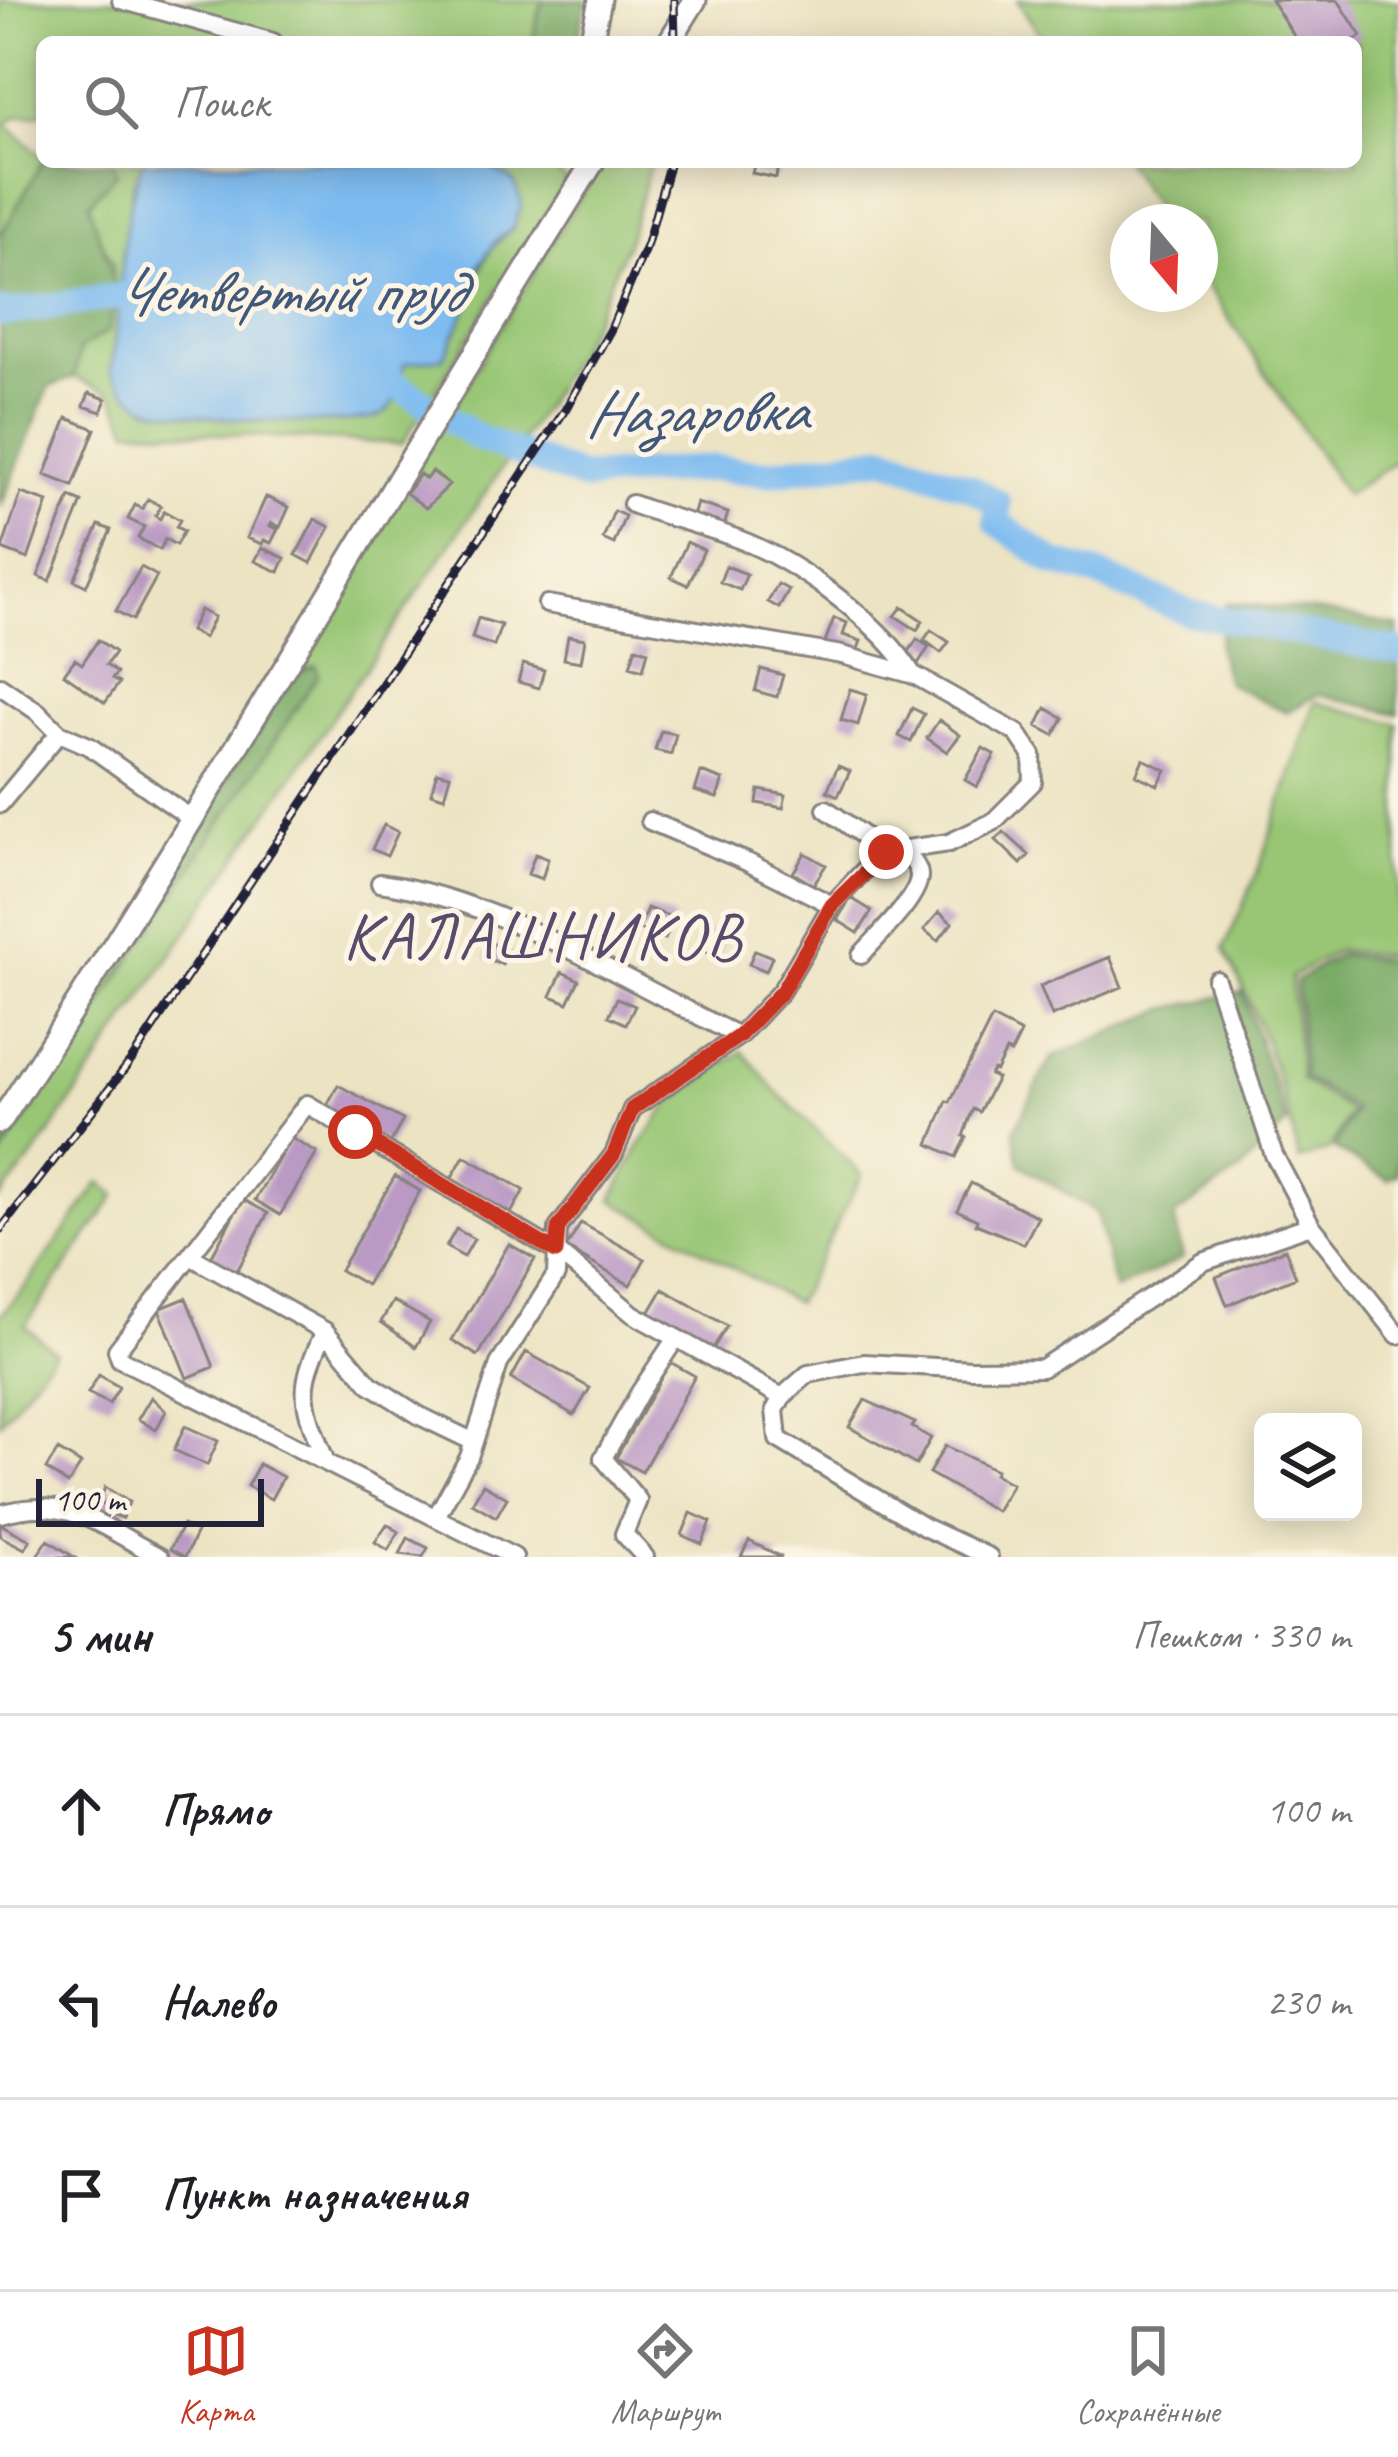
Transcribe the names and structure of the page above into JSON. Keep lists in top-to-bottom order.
{
  "districts": ["КАЛАШНИКОВ"],
  "water": ["Четвертый пруд", "Назаровка"],
  "scale_bar": "100 m",
  "north": "bottom",
  "page": {
    "search": "Поиск",
    "scale": "100 m",
    "heading": ["5 мин", "Пешком · 330 m"],
    "list": [
      ["Прямо", "100 m"],
      ["Налево", "230 m"],
      "Пункт назначения"
    ],
    "nav": ["Карта", "Маршрут", "Сохранённые"]
  }
}
